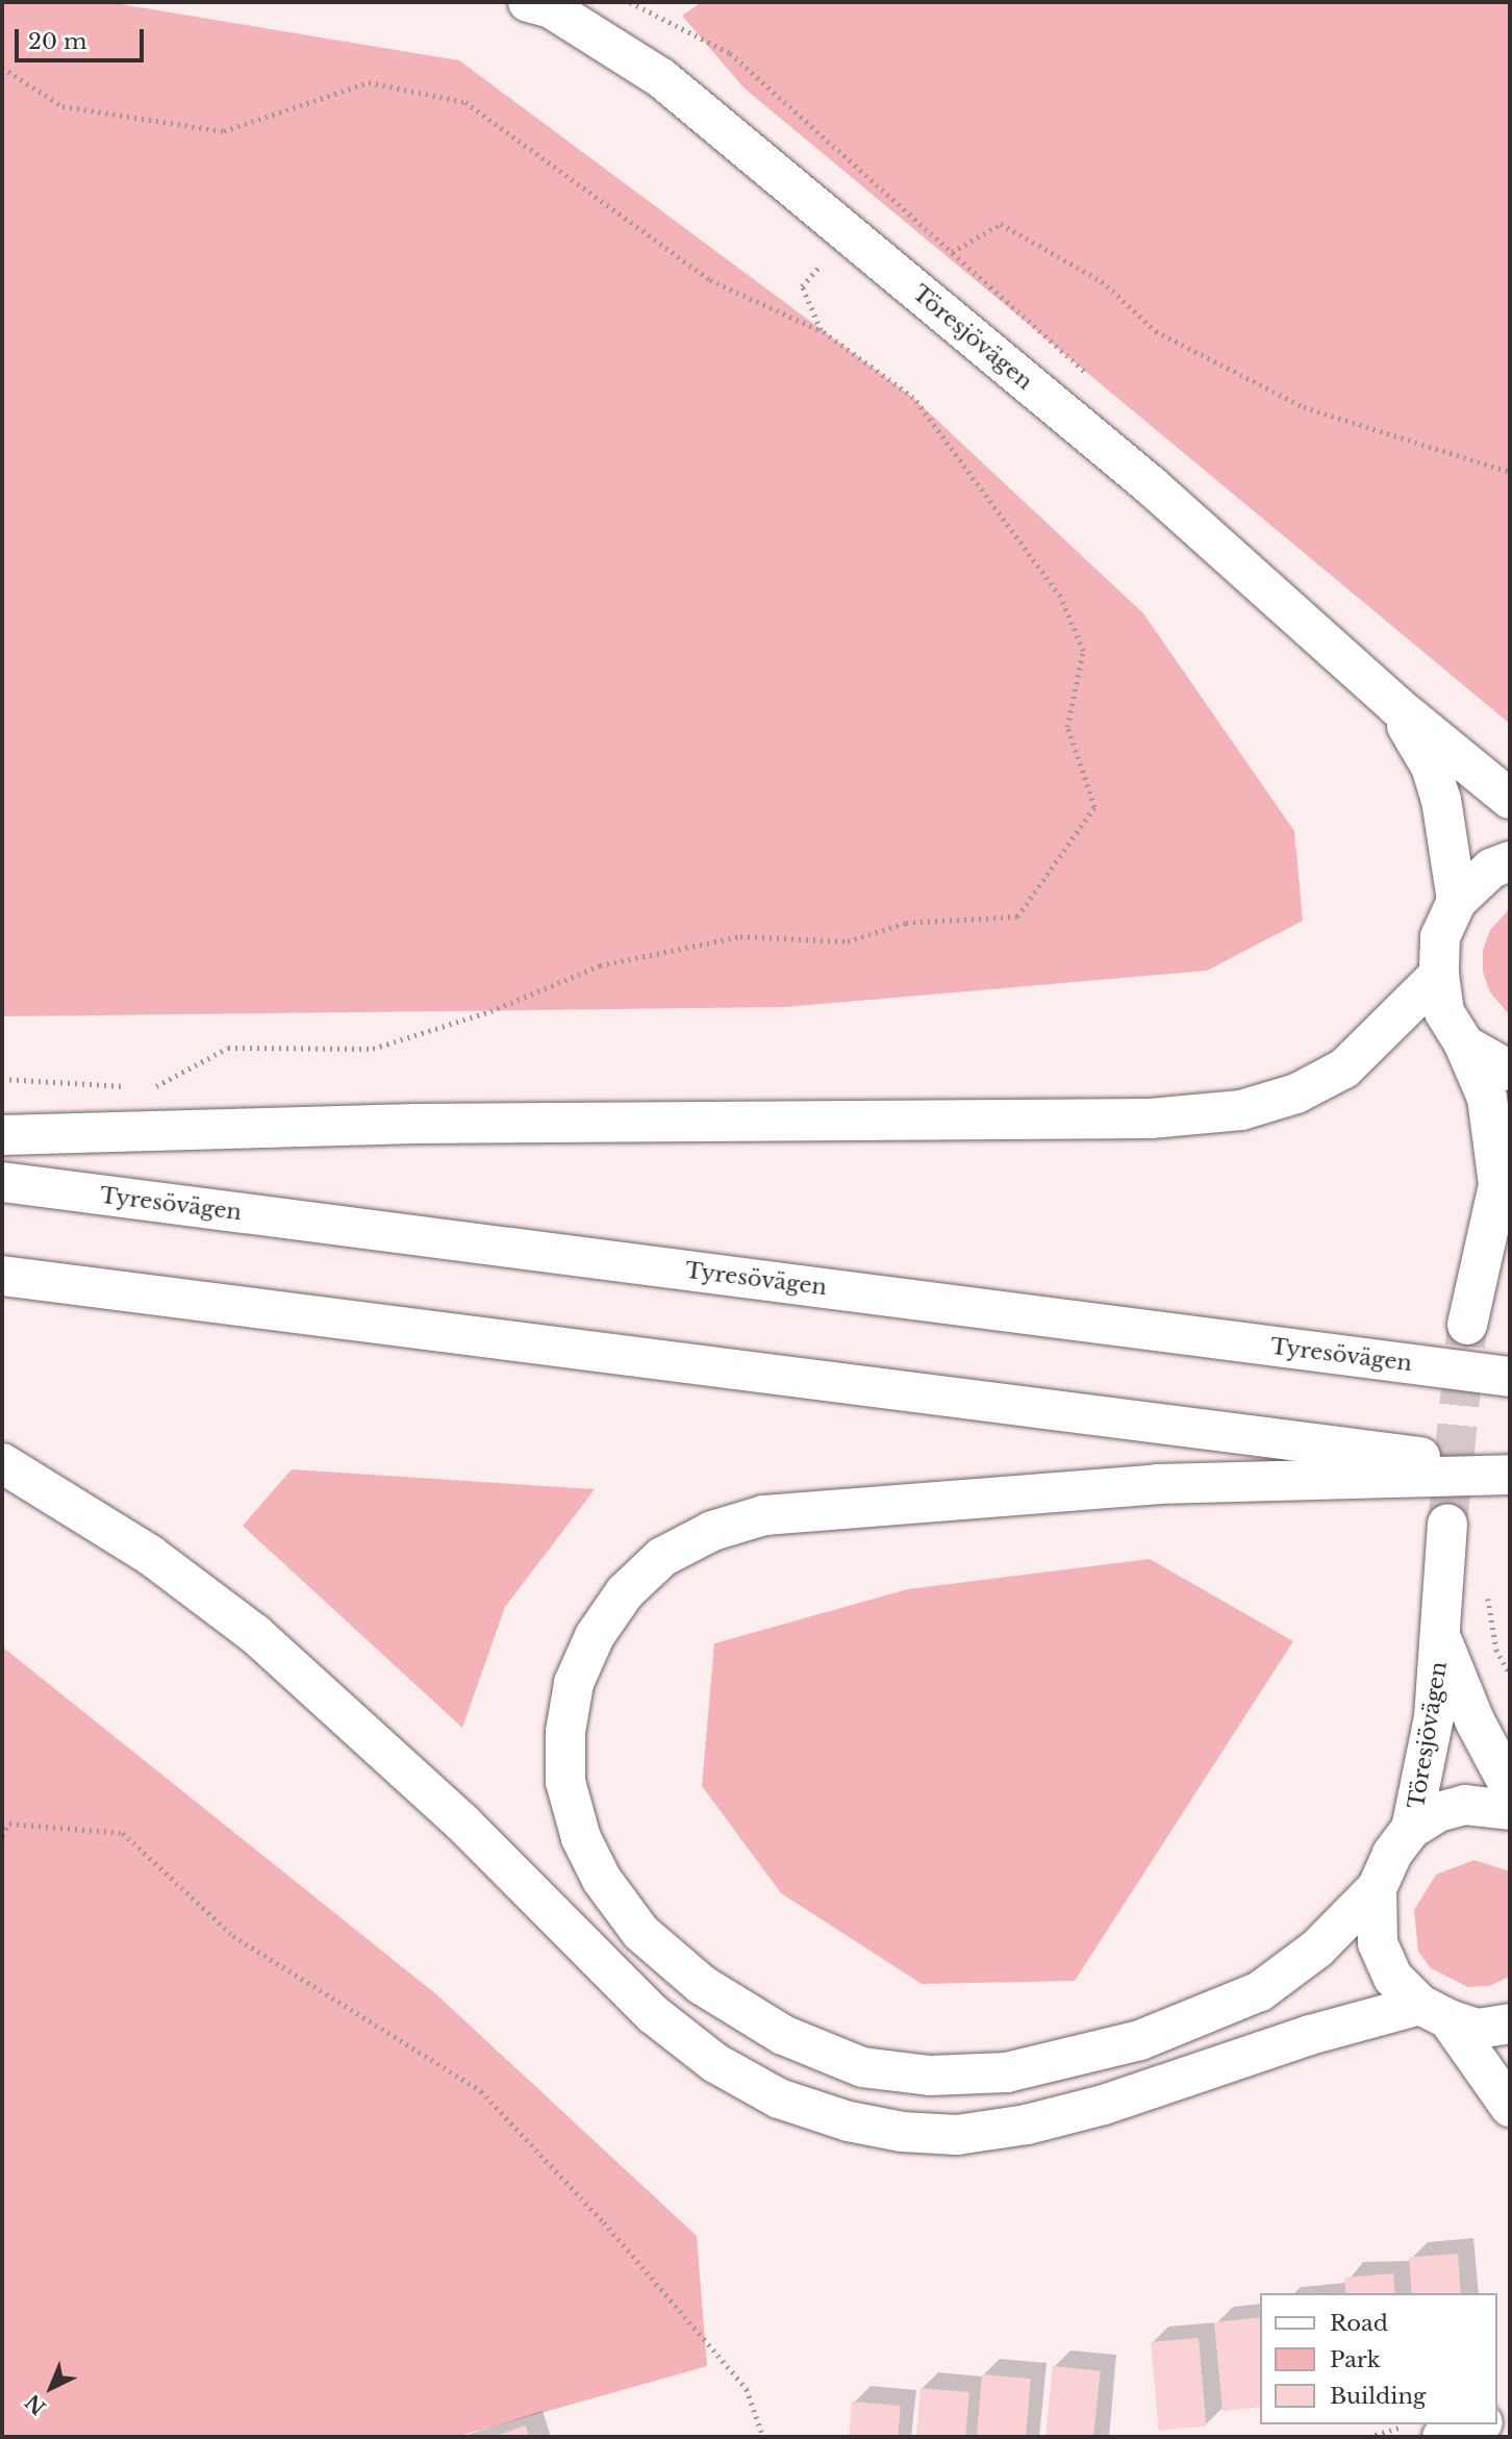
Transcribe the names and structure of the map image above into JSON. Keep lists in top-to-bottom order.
{
  "streets": {
    "main road": ["Töresjövägen", "Tyresövägen"]
  },
  "legend": ["Road", "Park", "Building"],
  "scale_bar": "20 m",
  "north": "bottom left"
}
